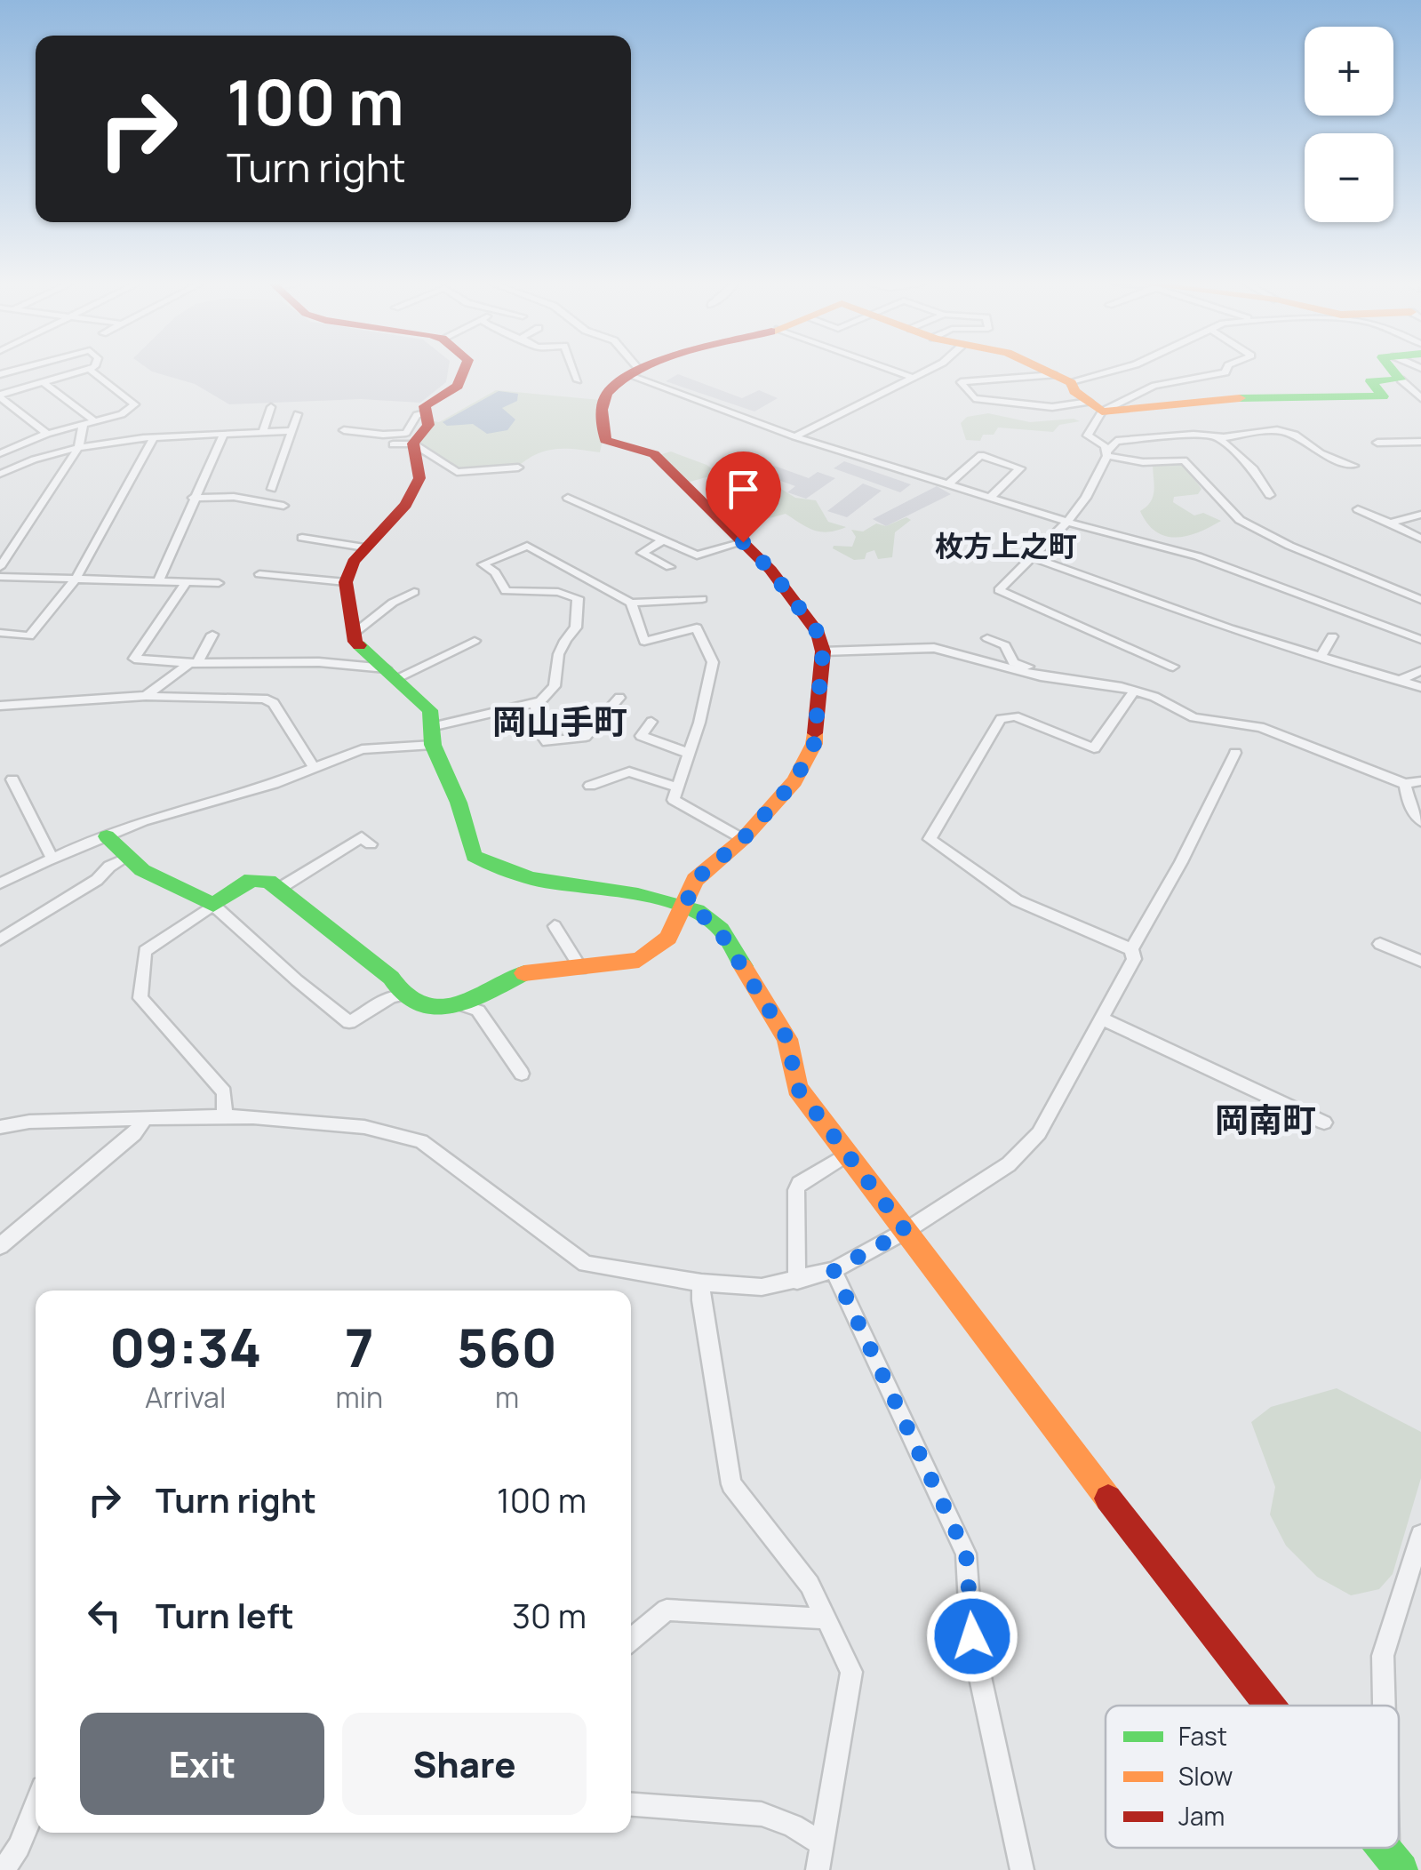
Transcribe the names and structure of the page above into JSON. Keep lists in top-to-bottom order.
{
  "districts": ["枚方上之町", "岡山手町", "岡南町"],
  "legend": ["Fast", "Slow", "Jam"],
  "page": {
    "map_buttons": ["+", "−"],
    "turn": ["100 m", "Turn right"],
    "eta": [
      "09:34",
      "Arrival",
      "7",
      "min",
      "560",
      "m"
    ],
    "list": [
      {
        "name": "Turn right",
        "value": "100 m"
      },
      {
        "name": "Turn left",
        "value": "30 m"
      }
    ],
    "buttons": ["Exit", "Share"]
  }
}
